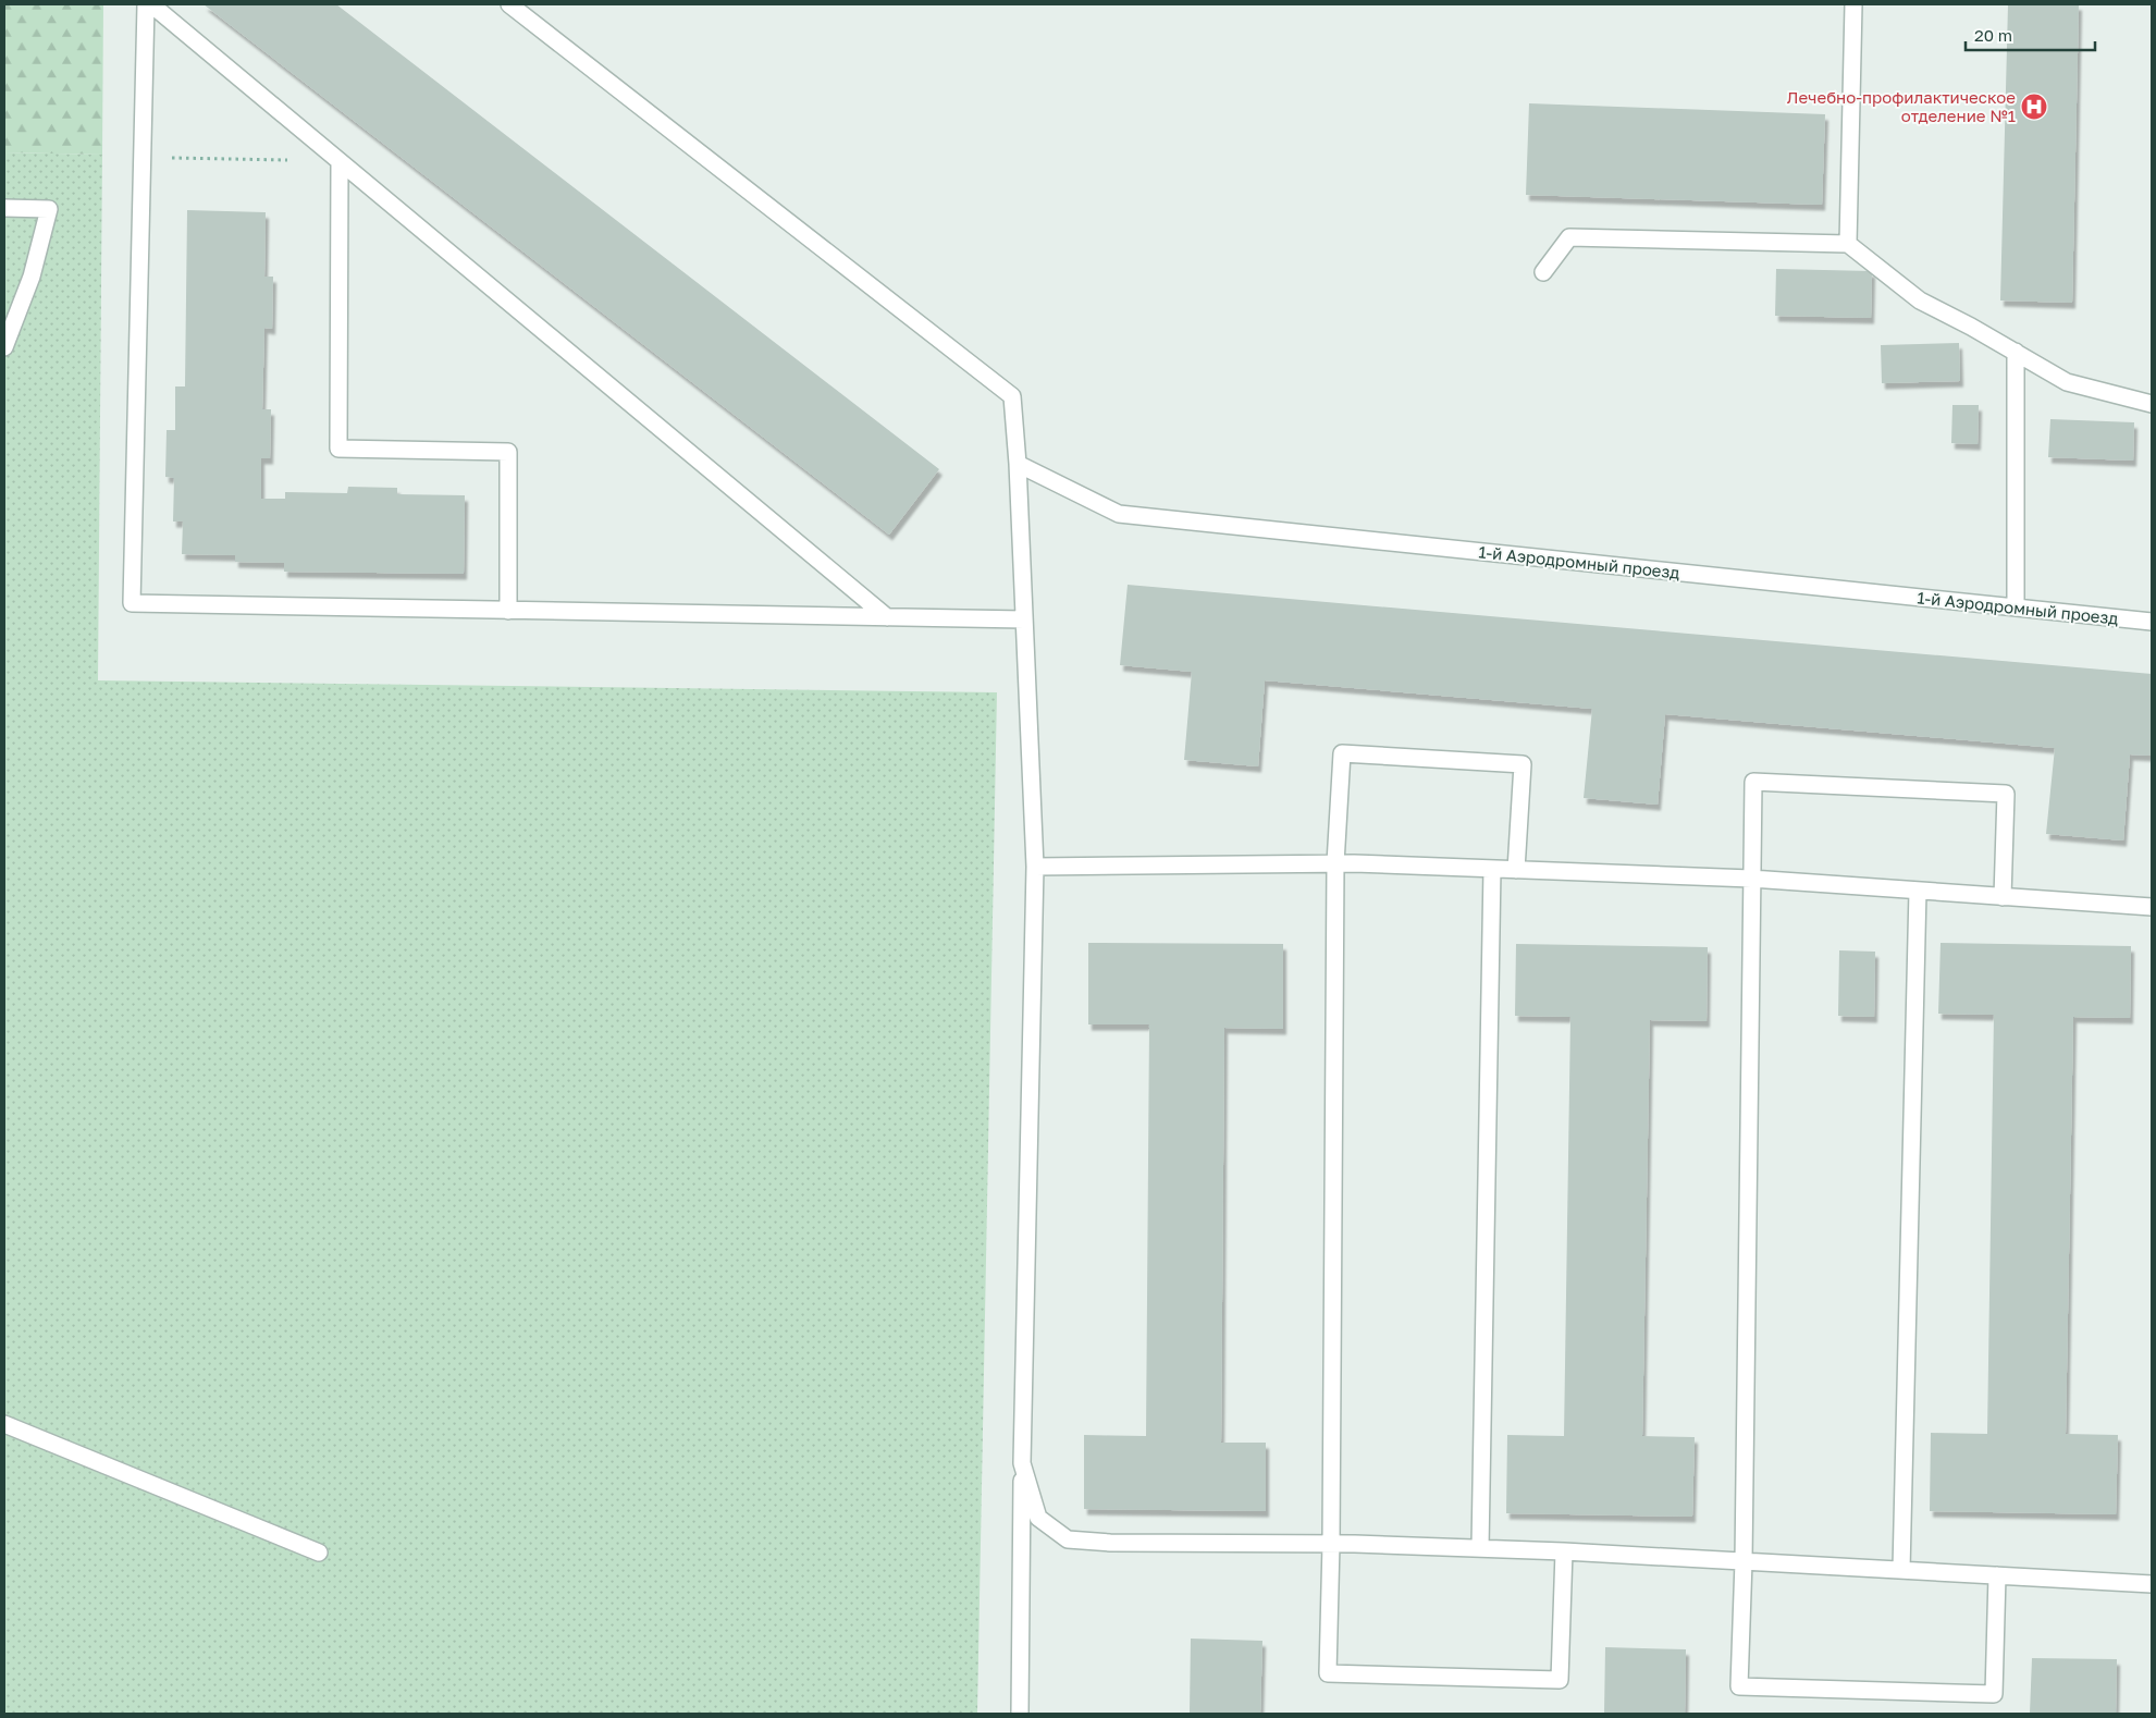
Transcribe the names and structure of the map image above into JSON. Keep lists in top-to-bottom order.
{
  "streets": {
    "lane": ["1-й Аэродромный проезд"]
  },
  "places": {
    "hospital": ["Лечебно-профилактическое отделение №1"]
  },
  "scale_bar": "20 m"
}
